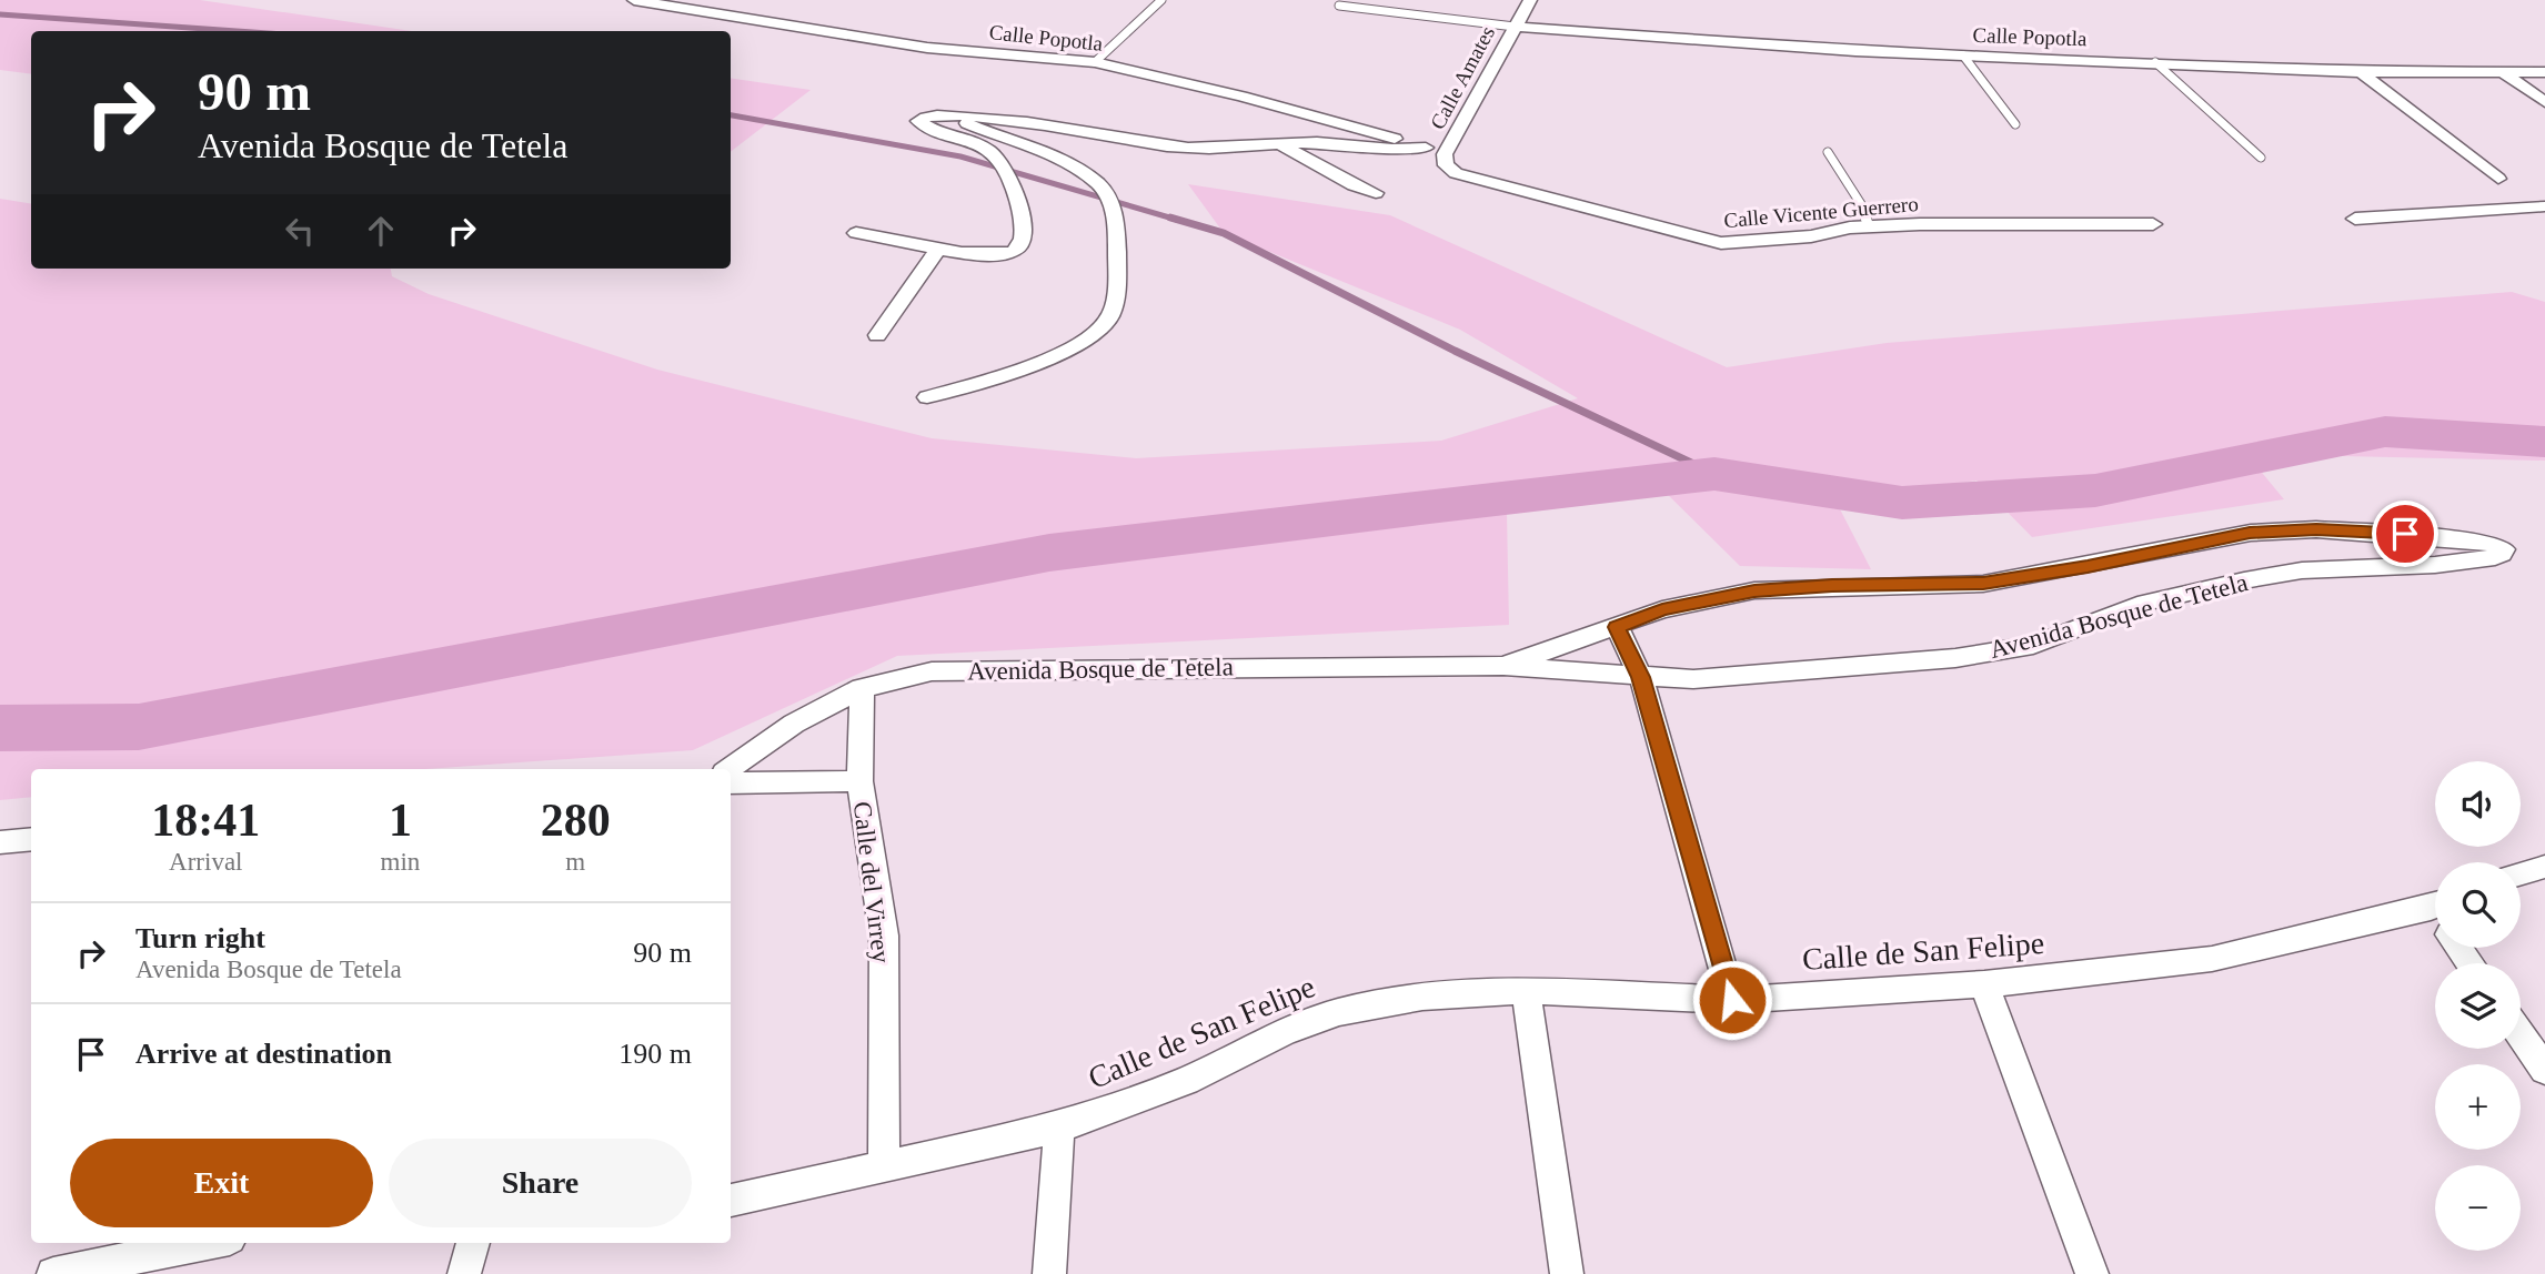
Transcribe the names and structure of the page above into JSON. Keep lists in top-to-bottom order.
{
  "streets": {
    "street": [
      "Calle Popotla",
      "Calle Amates",
      "Calle Vicente Guerrero",
      "Avenida Bosque de Tetela",
      "Calle del Virrey",
      "Calle de San Felipe"
    ]
  },
  "crossings": [
    ["Calle Popotla", "Calle Amates"],
    ["Calle Amates", "Calle Vicente Guerrero"],
    ["Avenida Bosque de Tetela", "Calle del Virrey"],
    ["Calle del Virrey", "Calle de San Felipe"]
  ],
  "page": {
    "turn": ["90 m", "Avenida Bosque de Tetela"],
    "map_buttons": ["+", "−"],
    "eta": [
      "18:41",
      "Arrival",
      "1",
      "min",
      "280",
      "m"
    ],
    "list": [
      {
        "name": "Turn right",
        "note": "Avenida Bosque de Tetela",
        "value": "90 m"
      },
      {
        "name": "Arrive at destination",
        "value": "190 m"
      }
    ],
    "buttons": ["Exit", "Share"]
  }
}
